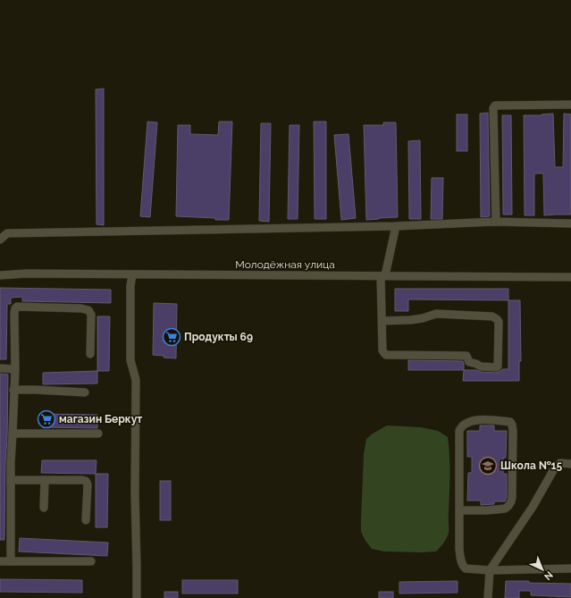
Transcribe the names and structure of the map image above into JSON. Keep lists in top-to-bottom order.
{
  "streets": {
    "street": ["Молодёжная улица"]
  },
  "places": {
    "supermarket": ["Продукты 69", "магазин Беркут"],
    "school or university": ["Школа №15"]
  },
  "north": "bottom right"
}
